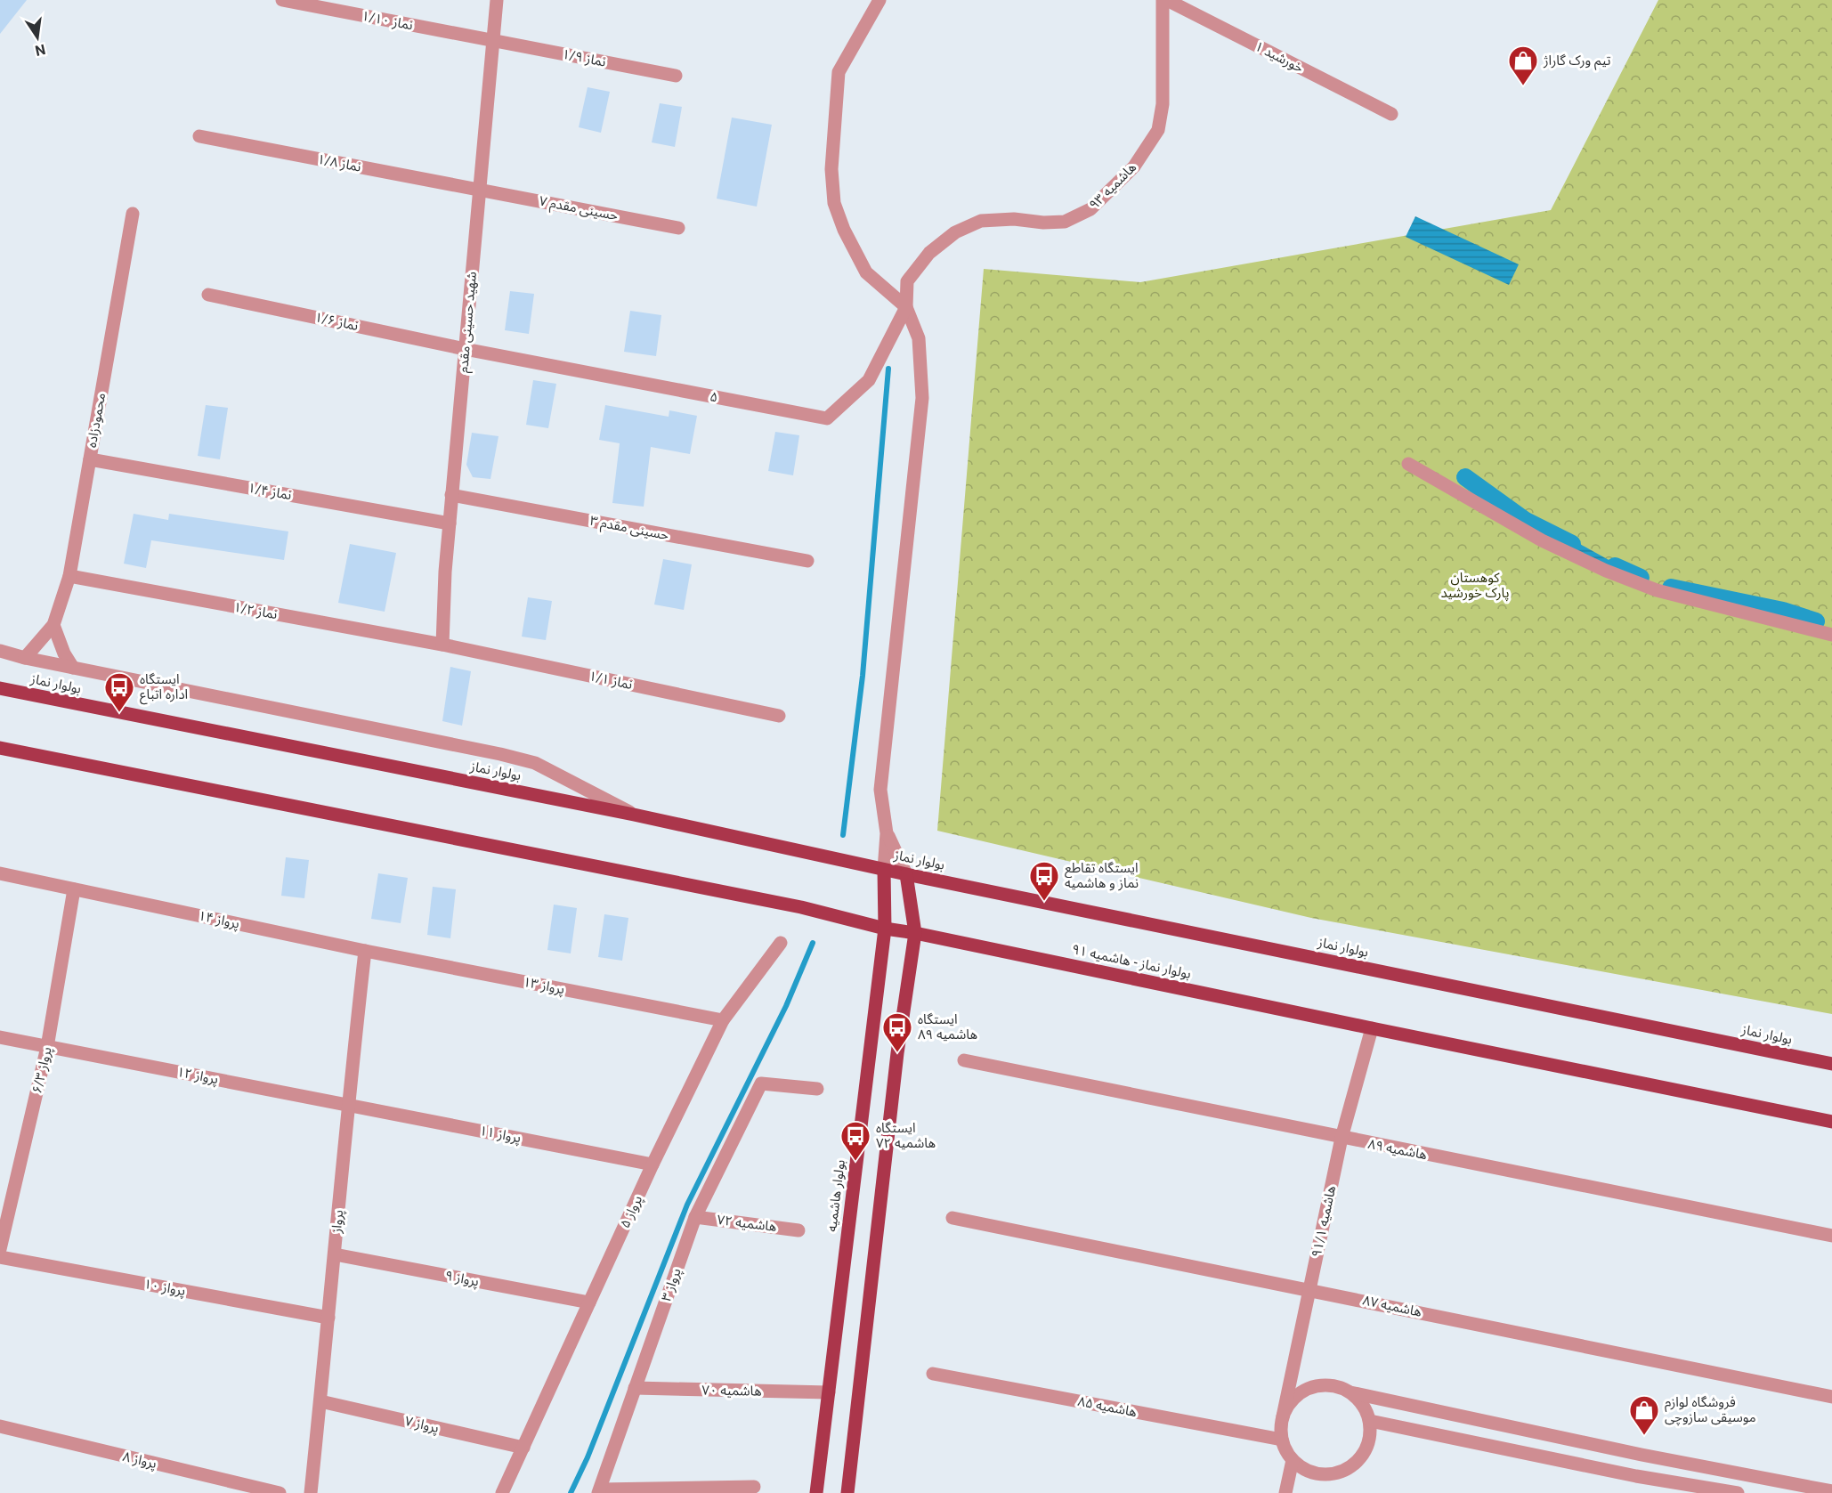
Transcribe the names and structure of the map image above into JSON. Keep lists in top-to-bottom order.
{
  "streets": {
    "main road": ["بولوار نماز", "بولوار نماز - هاشمیه ۹۱", "بولوار هاشمیه"],
    "street": [
      "نماز ۱/۱۰",
      "خورشید ۱",
      "نماز ۱/۹",
      "نماز ۱/۸",
      "هاشمیه ۹۳",
      "حسینی مقدم ۷",
      "نماز ۱/۶",
      "شهید حسینی مقدم",
      "۵",
      "محمودزاده",
      "نماز ۱/۴",
      "حسینی مقدم ۳",
      "نماز ۱/۲",
      "نماز ۱/۱",
      "پرواز ۱۴",
      "پرواز ۱۳",
      "پرواز ۶/۳",
      "پرواز ۱۲",
      "پرواز ۱۱",
      "هاشمیه ۸۹",
      "پرواز ۵",
      "پرواز",
      "هاشمیه ۹۱/۱",
      "هاشمیه ۷۲",
      "پرواز ۹",
      "پرواز ۳",
      "پرواز ۱۰",
      "هاشمیه ۸۷",
      "هاشمیه ۷۰",
      "هاشمیه ۸۵",
      "پرواز ۷",
      "پرواز ۸"
    ]
  },
  "crossings": [
    ["نماز ۱/۱۰", "نماز ۱/۹"],
    ["نماز ۱/۱۰", "شهید حسینی مقدم"],
    ["نماز ۱/۹", "شهید حسینی مقدم"],
    ["نماز ۱/۸", "حسینی مقدم ۷"],
    ["نماز ۱/۸", "شهید حسینی مقدم"],
    ["هاشمیه ۹۳", "۵"],
    ["حسینی مقدم ۷", "شهید حسینی مقدم"],
    ["نماز ۱/۶", "شهید حسینی مقدم"],
    ["نماز ۱/۶", "۵"],
    ["شهید حسینی مقدم", "۵"],
    ["شهید حسینی مقدم", "نماز ۱/۴"],
    ["شهید حسینی مقدم", "حسینی مقدم ۳"],
    ["شهید حسینی مقدم", "نماز ۱/۲"],
    ["شهید حسینی مقدم", "نماز ۱/۱"],
    ["محمودزاده", "نماز ۱/۴"],
    ["محمودزاده", "نماز ۱/۲"],
    ["نماز ۱/۲", "نماز ۱/۱"],
    ["بولوار نماز", "بولوار هاشمیه"],
    ["پرواز ۱۴", "پرواز ۱۳"],
    ["پرواز ۱۴", "پرواز ۶/۳"],
    ["پرواز ۱۴", "پرواز"],
    ["بولوار نماز - هاشمیه ۹۱", "بولوار هاشمیه"],
    ["بولوار نماز - هاشمیه ۹۱", "هاشمیه ۹۱/۱"],
    ["پرواز ۱۳", "پرواز ۵"],
    ["پرواز ۱۳", "پرواز"],
    ["پرواز ۶/۳", "پرواز ۱۲"],
    ["پرواز ۱۲", "پرواز ۱۱"],
    ["پرواز ۱۲", "پرواز"],
    ["پرواز ۱۱", "پرواز ۵"],
    ["پرواز ۱۱", "پرواز"],
    ["هاشمیه ۸۹", "هاشمیه ۹۱/۱"],
    ["بولوار هاشمیه", "هاشمیه ۷۰"],
    ["پرواز ۵", "پرواز ۹"],
    ["پرواز ۵", "پرواز ۷"],
    ["پرواز", "پرواز ۹"],
    ["پرواز", "پرواز ۱۰"],
    ["پرواز", "پرواز ۷"],
    ["هاشمیه ۹۱/۱", "هاشمیه ۸۷"],
    ["هاشمیه ۹۱/۱", "هاشمیه ۸۵"],
    ["هاشمیه ۷۲", "پرواز ۳"],
    ["پرواز ۳", "هاشمیه ۷۰"]
  ],
  "parks": ["کوهستان پارک خورشید"],
  "places": {
    "shop": ["تیم ورک گاراژ", "فروشگاه لوازم موسیقی سازوچی"],
    "bus stop": [
      "ایستگاه اداره اتباع",
      "ایستگاه تقاطع نماز و هاشمیه",
      "ایستگاه هاشمیه ۸۹",
      "ایستگاه هاشمیه ۷۲"
    ]
  },
  "north": "bottom"
}
